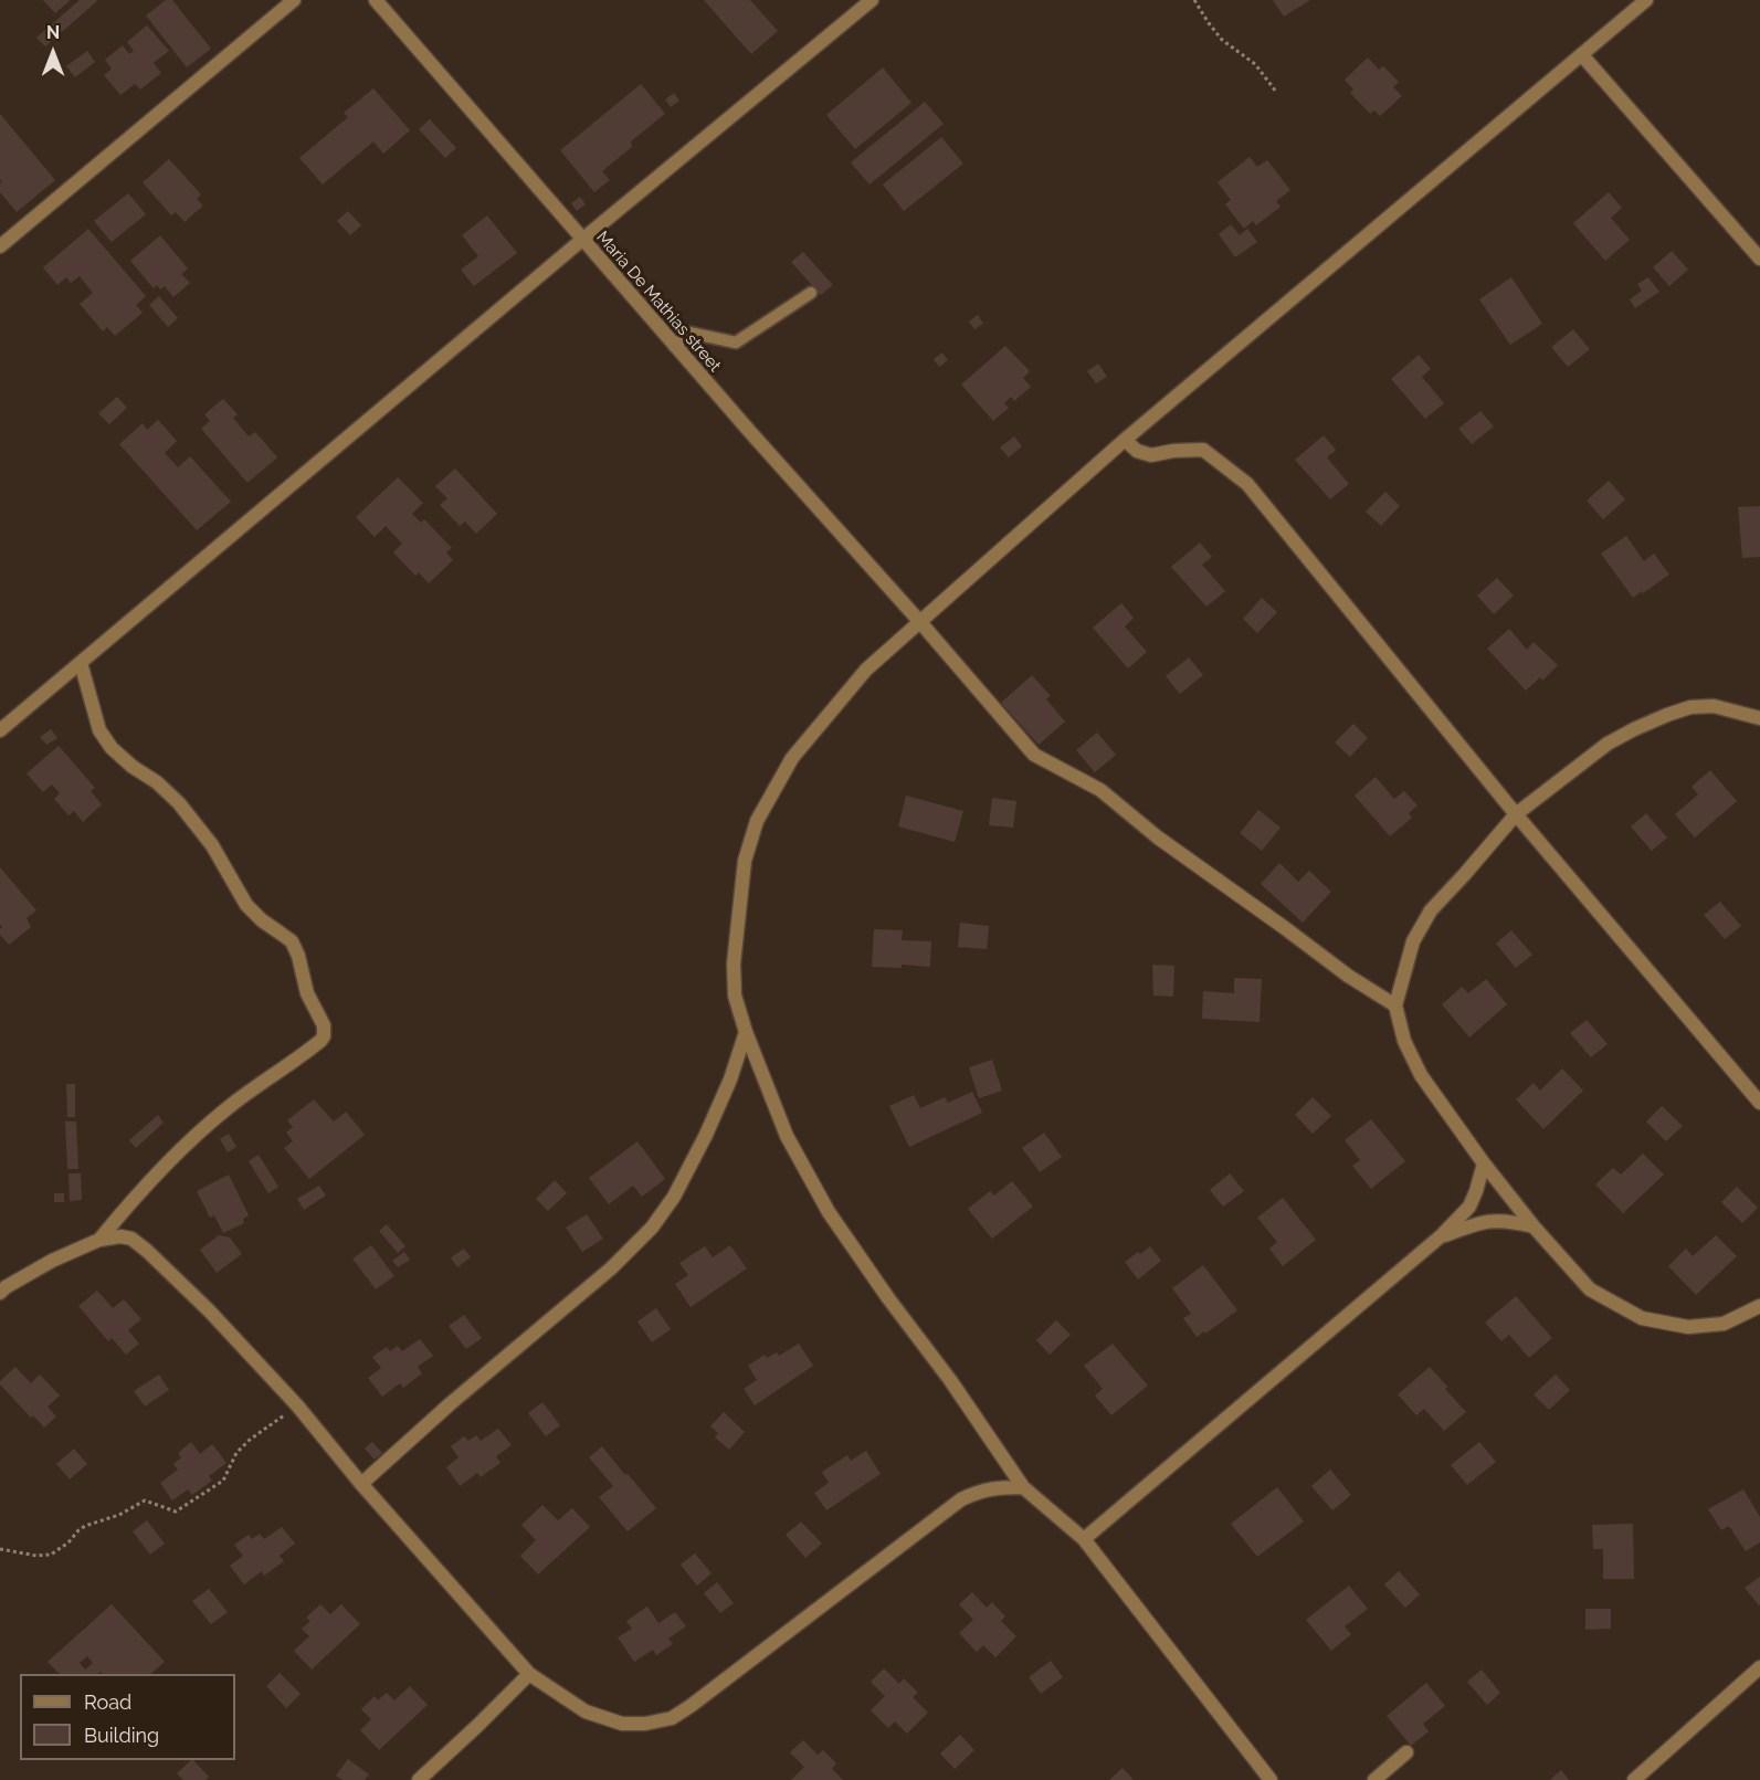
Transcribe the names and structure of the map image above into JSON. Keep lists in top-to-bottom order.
{
  "streets": {
    "street": ["Maria De Mathias street"]
  },
  "legend": ["Road", "Building"],
  "north": "top"
}
